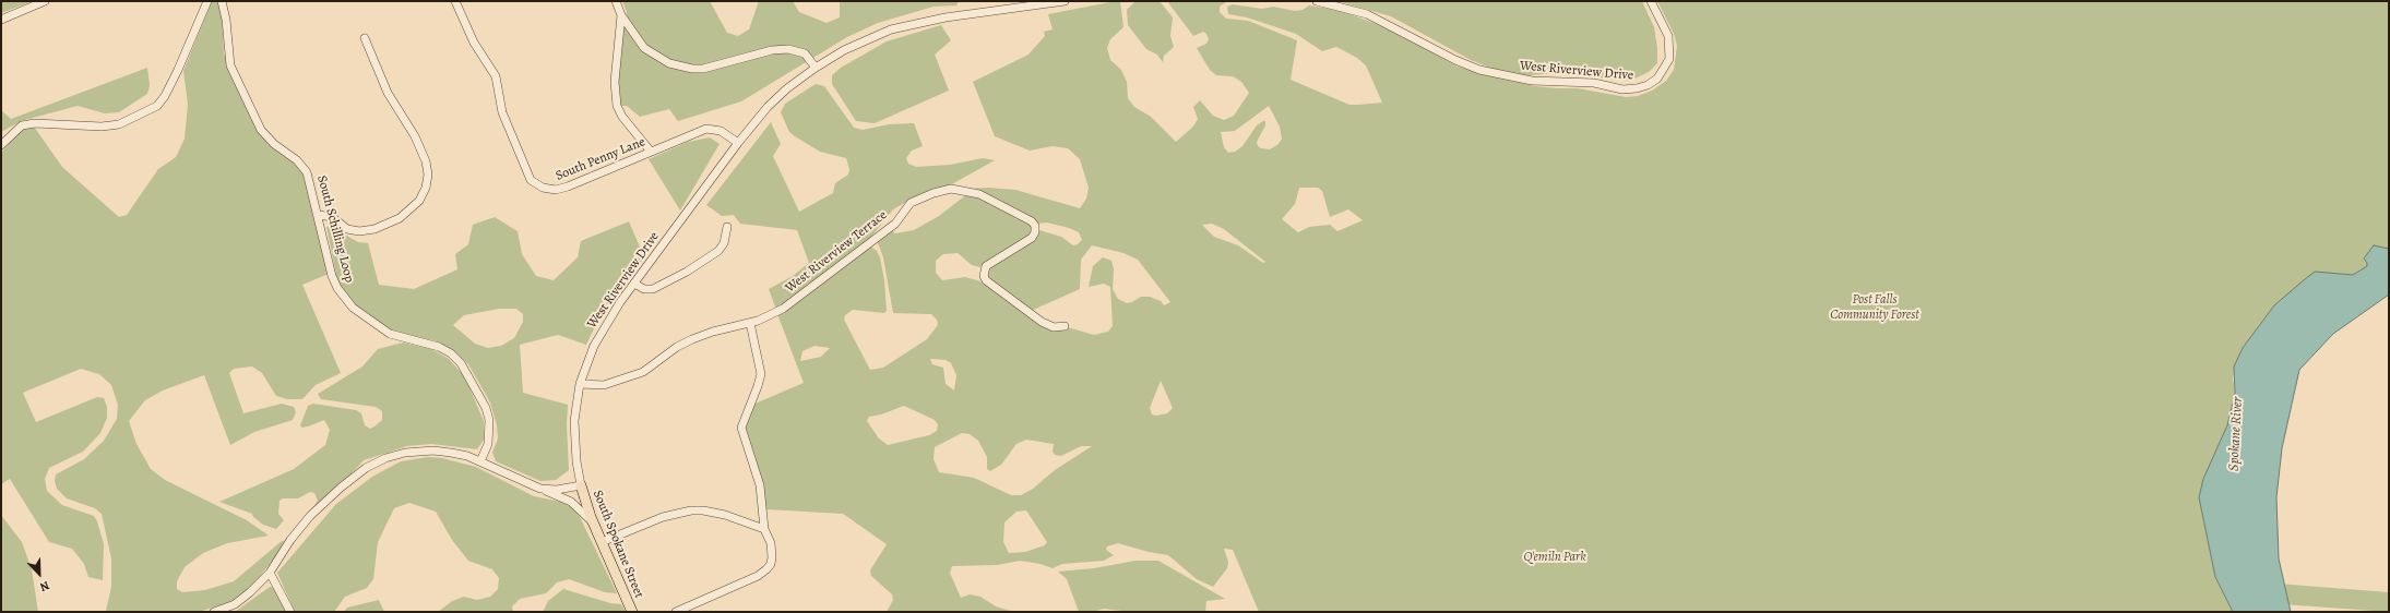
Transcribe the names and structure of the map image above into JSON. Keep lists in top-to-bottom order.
{
  "streets": {
    "main road": ["South Spokane Street"],
    "street": [
      "West Riverview Drive",
      "South Penny Lane",
      "South Schilling Loop",
      "West Riverview Terrace"
    ]
  },
  "crossings": [
    ["West Riverview Drive", "South Penny Lane"],
    ["West Riverview Drive", "West Riverview Terrace"],
    ["West Riverview Drive", "South Spokane Street"]
  ],
  "water": ["Spokane River"],
  "parks": ["Post Falls Community Forest", "Q'emiln Park"],
  "north": "bottom right"
}
